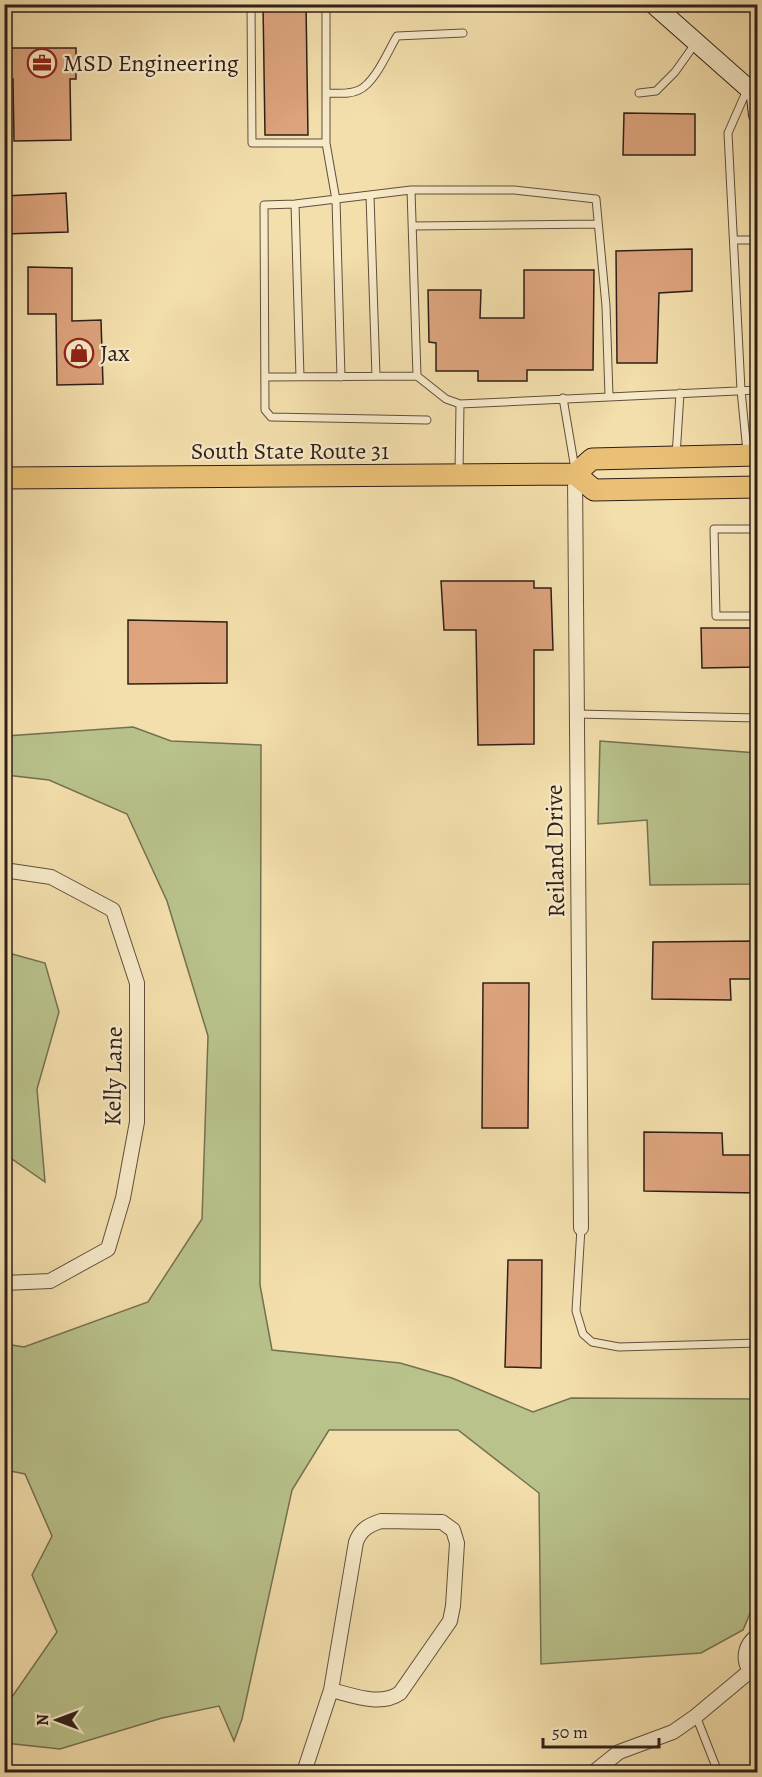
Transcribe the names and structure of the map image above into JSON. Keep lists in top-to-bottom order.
{
  "streets": {
    "main road": ["South State Route 31"],
    "street": ["Reiland Drive", "Kelly Lane"]
  },
  "crossings": [
    ["South State Route 31", "Reiland Drive"]
  ],
  "places": {
    "office": ["MSD Engineering"],
    "shop": ["Jax"]
  },
  "scale_bar": "50 m",
  "north": "left"
}
